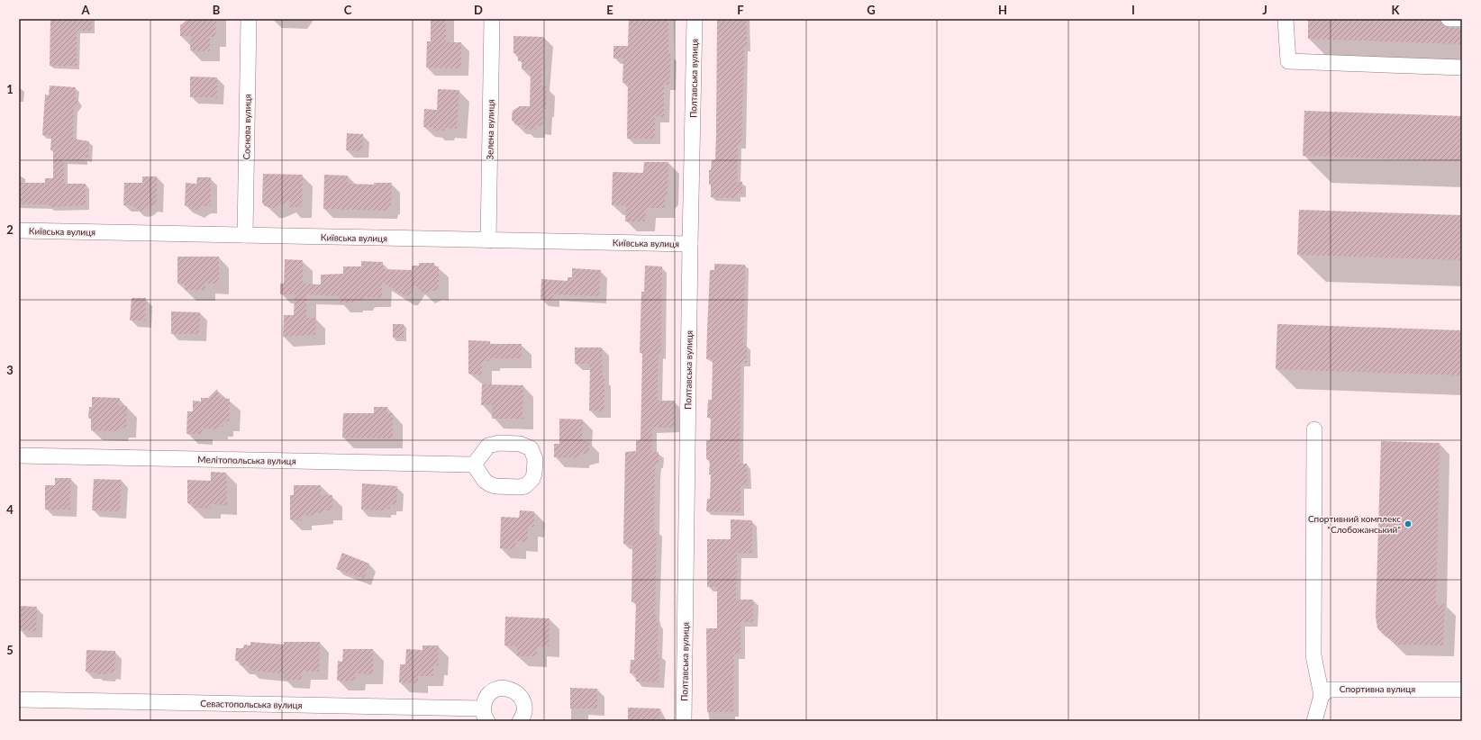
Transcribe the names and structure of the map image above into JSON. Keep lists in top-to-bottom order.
{
  "streets": {
    "street": [
      "Полтавська вулиця",
      "Соснова вулиця",
      "Зелена вулиця",
      "Київська вулиця",
      "Мелітопольська вулиця",
      "Спортивна вулиця",
      "Севастопольська вулиця"
    ]
  },
  "crossings": [
    ["Полтавська вулиця", "Київська вулиця"],
    ["Соснова вулиця", "Київська вулиця"],
    ["Зелена вулиця", "Київська вулиця"]
  ],
  "places": ["Спортивний комплекс \"Слобожанський\""],
  "grid": {
    "columns": [
      "A",
      "B",
      "C",
      "D",
      "E",
      "F",
      "G",
      "H",
      "I",
      "J",
      "K"
    ],
    "rows": [
      "1",
      "2",
      "3",
      "4",
      "5"
    ]
  }
}
